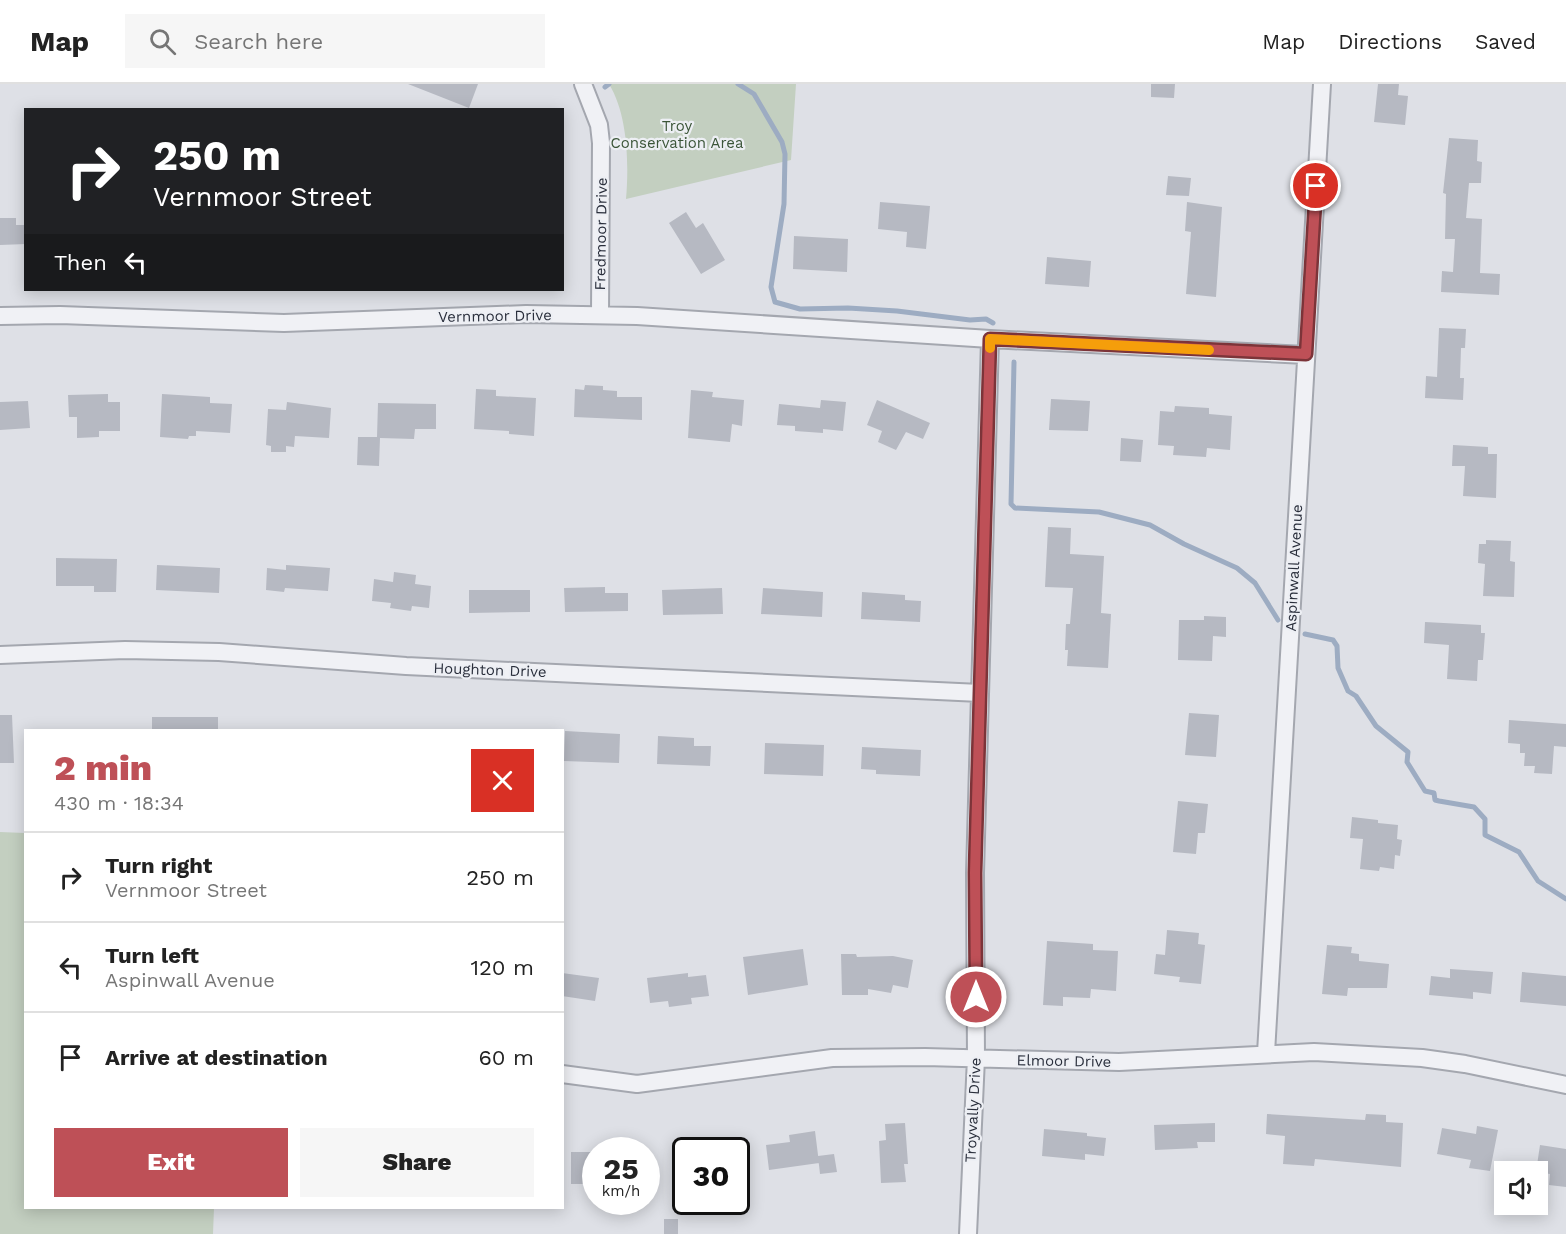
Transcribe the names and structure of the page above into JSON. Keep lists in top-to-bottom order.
{
  "streets": {
    "street": [
      "Fredmoor Drive",
      "Vernmoor Drive",
      "Aspinwall Avenue",
      "Houghton Drive",
      "Elmoor Drive",
      "Troyvally Drive"
    ]
  },
  "crossings": [
    ["Fredmoor Drive", "Vernmoor Drive"],
    ["Vernmoor Drive", "Aspinwall Avenue"],
    ["Vernmoor Drive", "Troyvally Drive"],
    ["Aspinwall Avenue", "Elmoor Drive"],
    ["Houghton Drive", "Troyvally Drive"],
    ["Elmoor Drive", "Troyvally Drive"]
  ],
  "parks": ["Troy Conservation Area"],
  "page": {
    "header": "Map",
    "search": "Search here",
    "nav": ["Map", "Directions", "Saved"],
    "turn": ["250 m", "Vernmoor Street"],
    "then": "Then",
    "heading": ["2 min", "430 m · 18:34"],
    "list": [
      {
        "name": "Turn right",
        "note": "Vernmoor Street",
        "value": "250 m"
      },
      {
        "name": "Turn left",
        "note": "Aspinwall Avenue",
        "value": "120 m"
      },
      {
        "name": "Arrive at destination",
        "value": "60 m"
      }
    ],
    "buttons": ["Exit", "Share"],
    "speed": "25 km/h",
    "limit": "30"
  }
}
